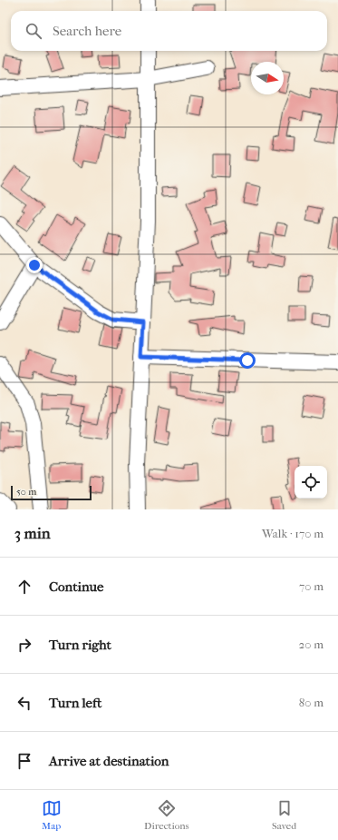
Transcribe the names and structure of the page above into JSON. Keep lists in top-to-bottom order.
{
  "scale_bar": "50 m",
  "north": "right",
  "page": {
    "search": "Search here",
    "scale": "50 m",
    "heading": ["3 min", "Walk · 170 m"],
    "list": [
      ["Continue", "70 m"],
      ["Turn right", "20 m"],
      ["Turn left", "80 m"],
      "Arrive at destination"
    ],
    "nav": ["Map", "Directions", "Saved"]
  }
}
